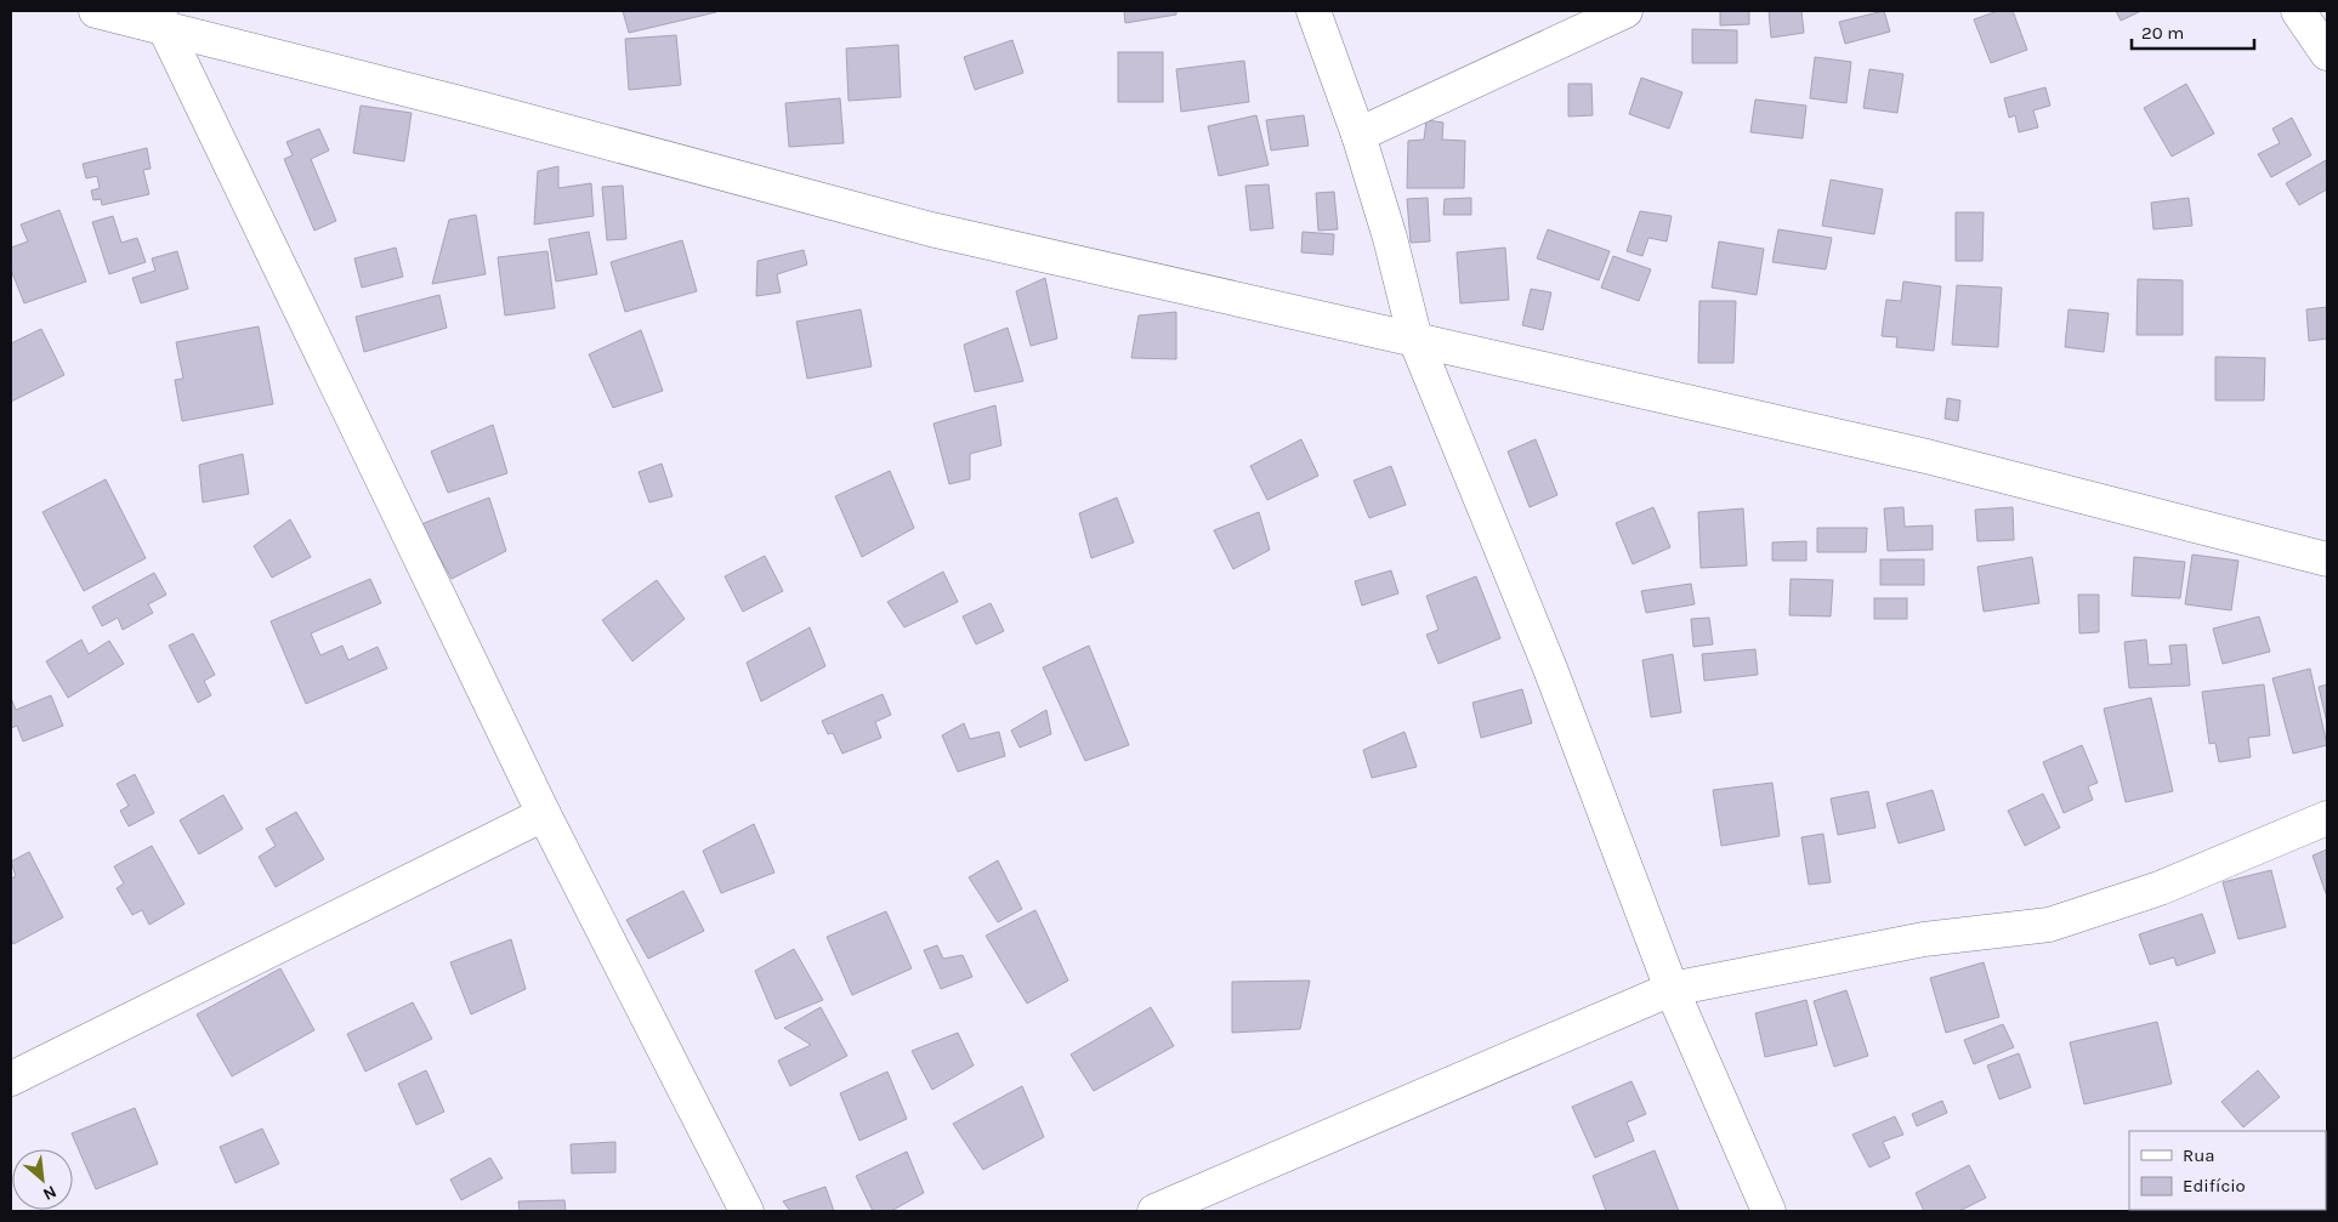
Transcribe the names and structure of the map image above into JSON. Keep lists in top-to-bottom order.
{
  "legend": ["Rua", "Edifício"],
  "scale_bar": "20 m",
  "north": "bottom right"
}
